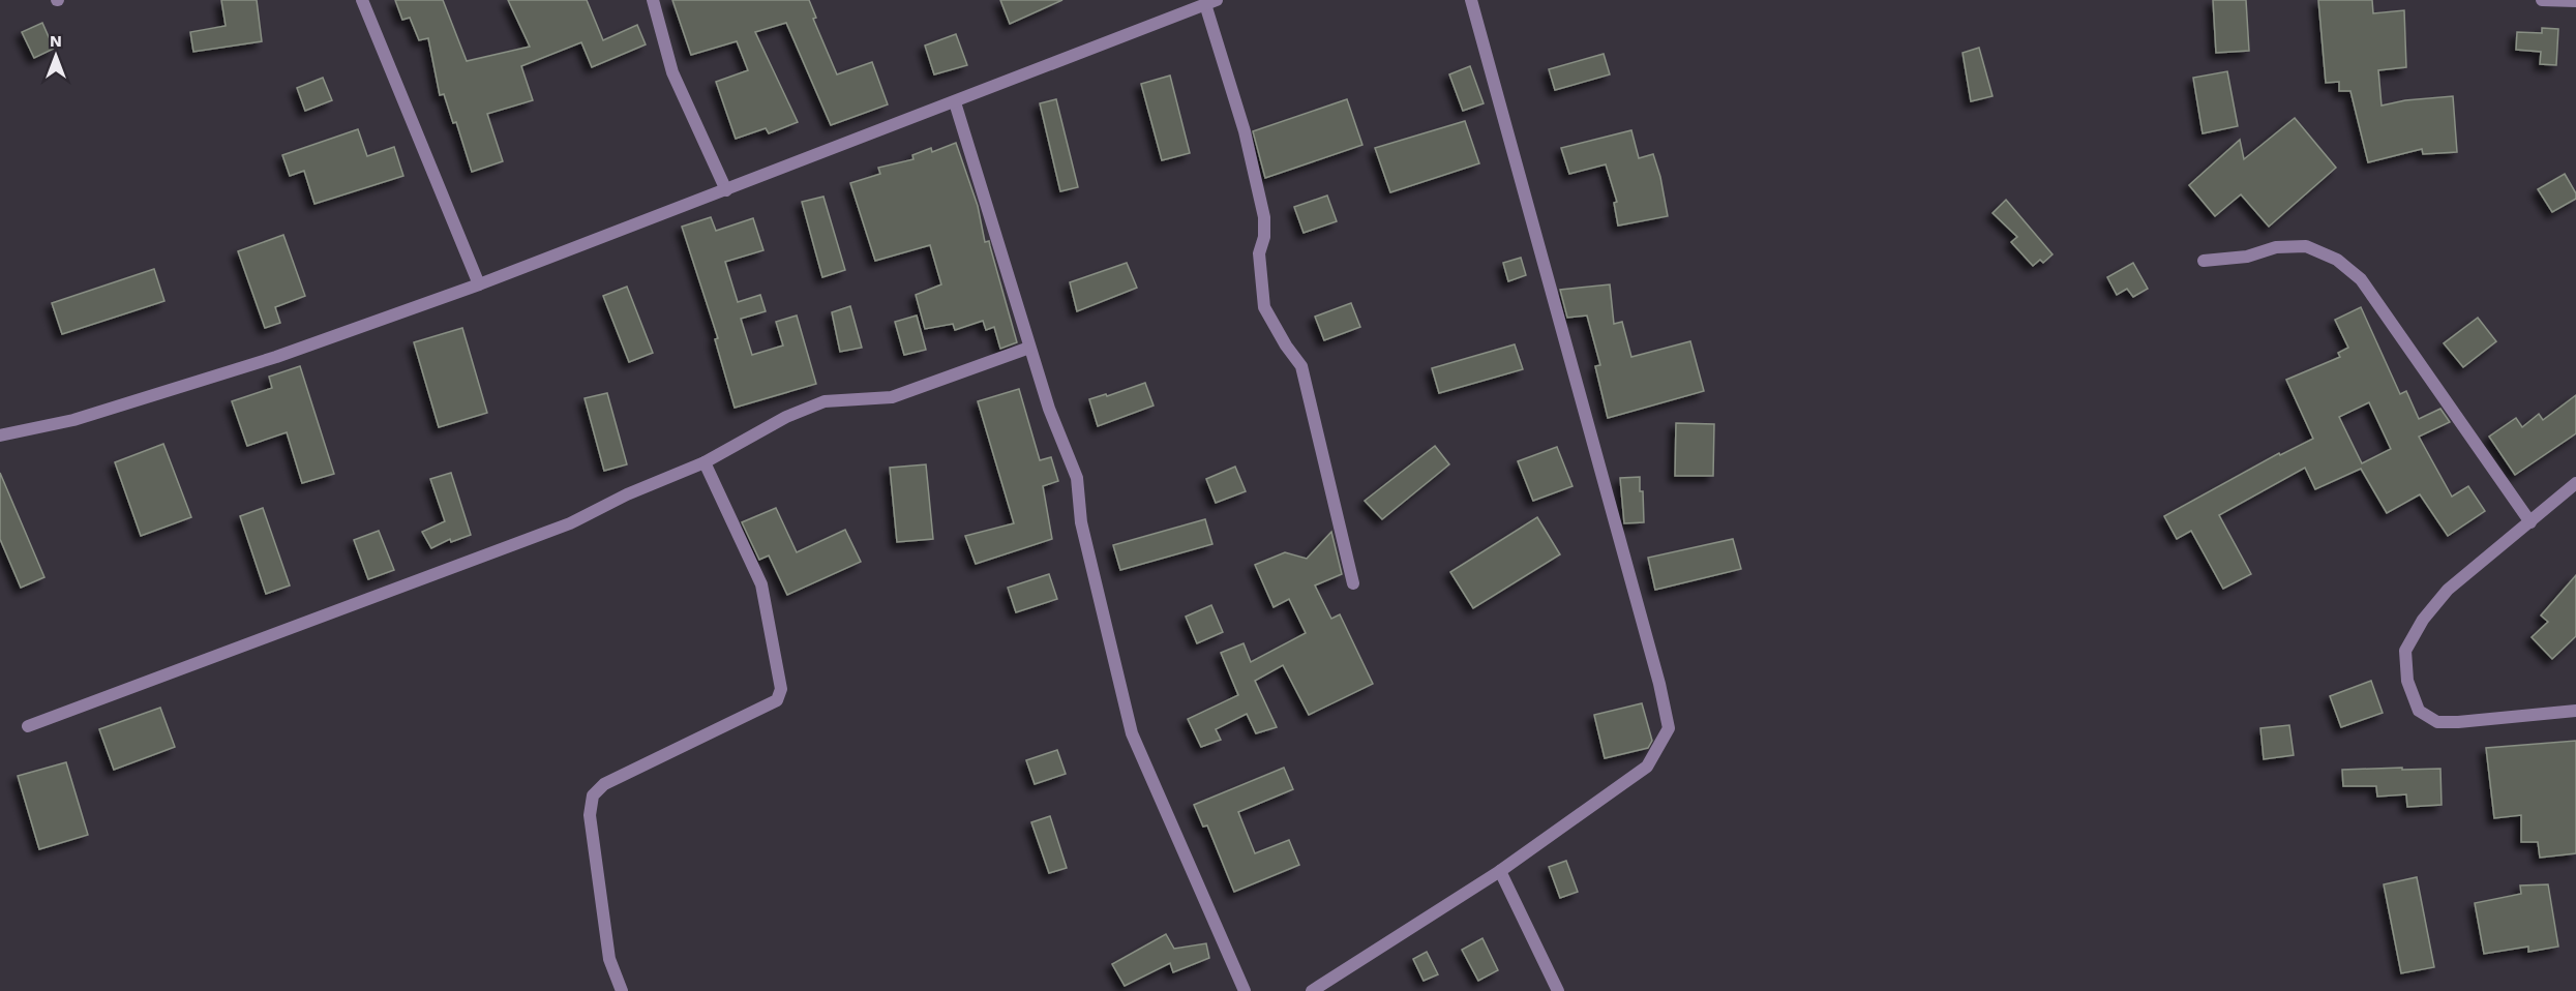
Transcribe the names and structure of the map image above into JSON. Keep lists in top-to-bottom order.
{
  "north": "top"
}
